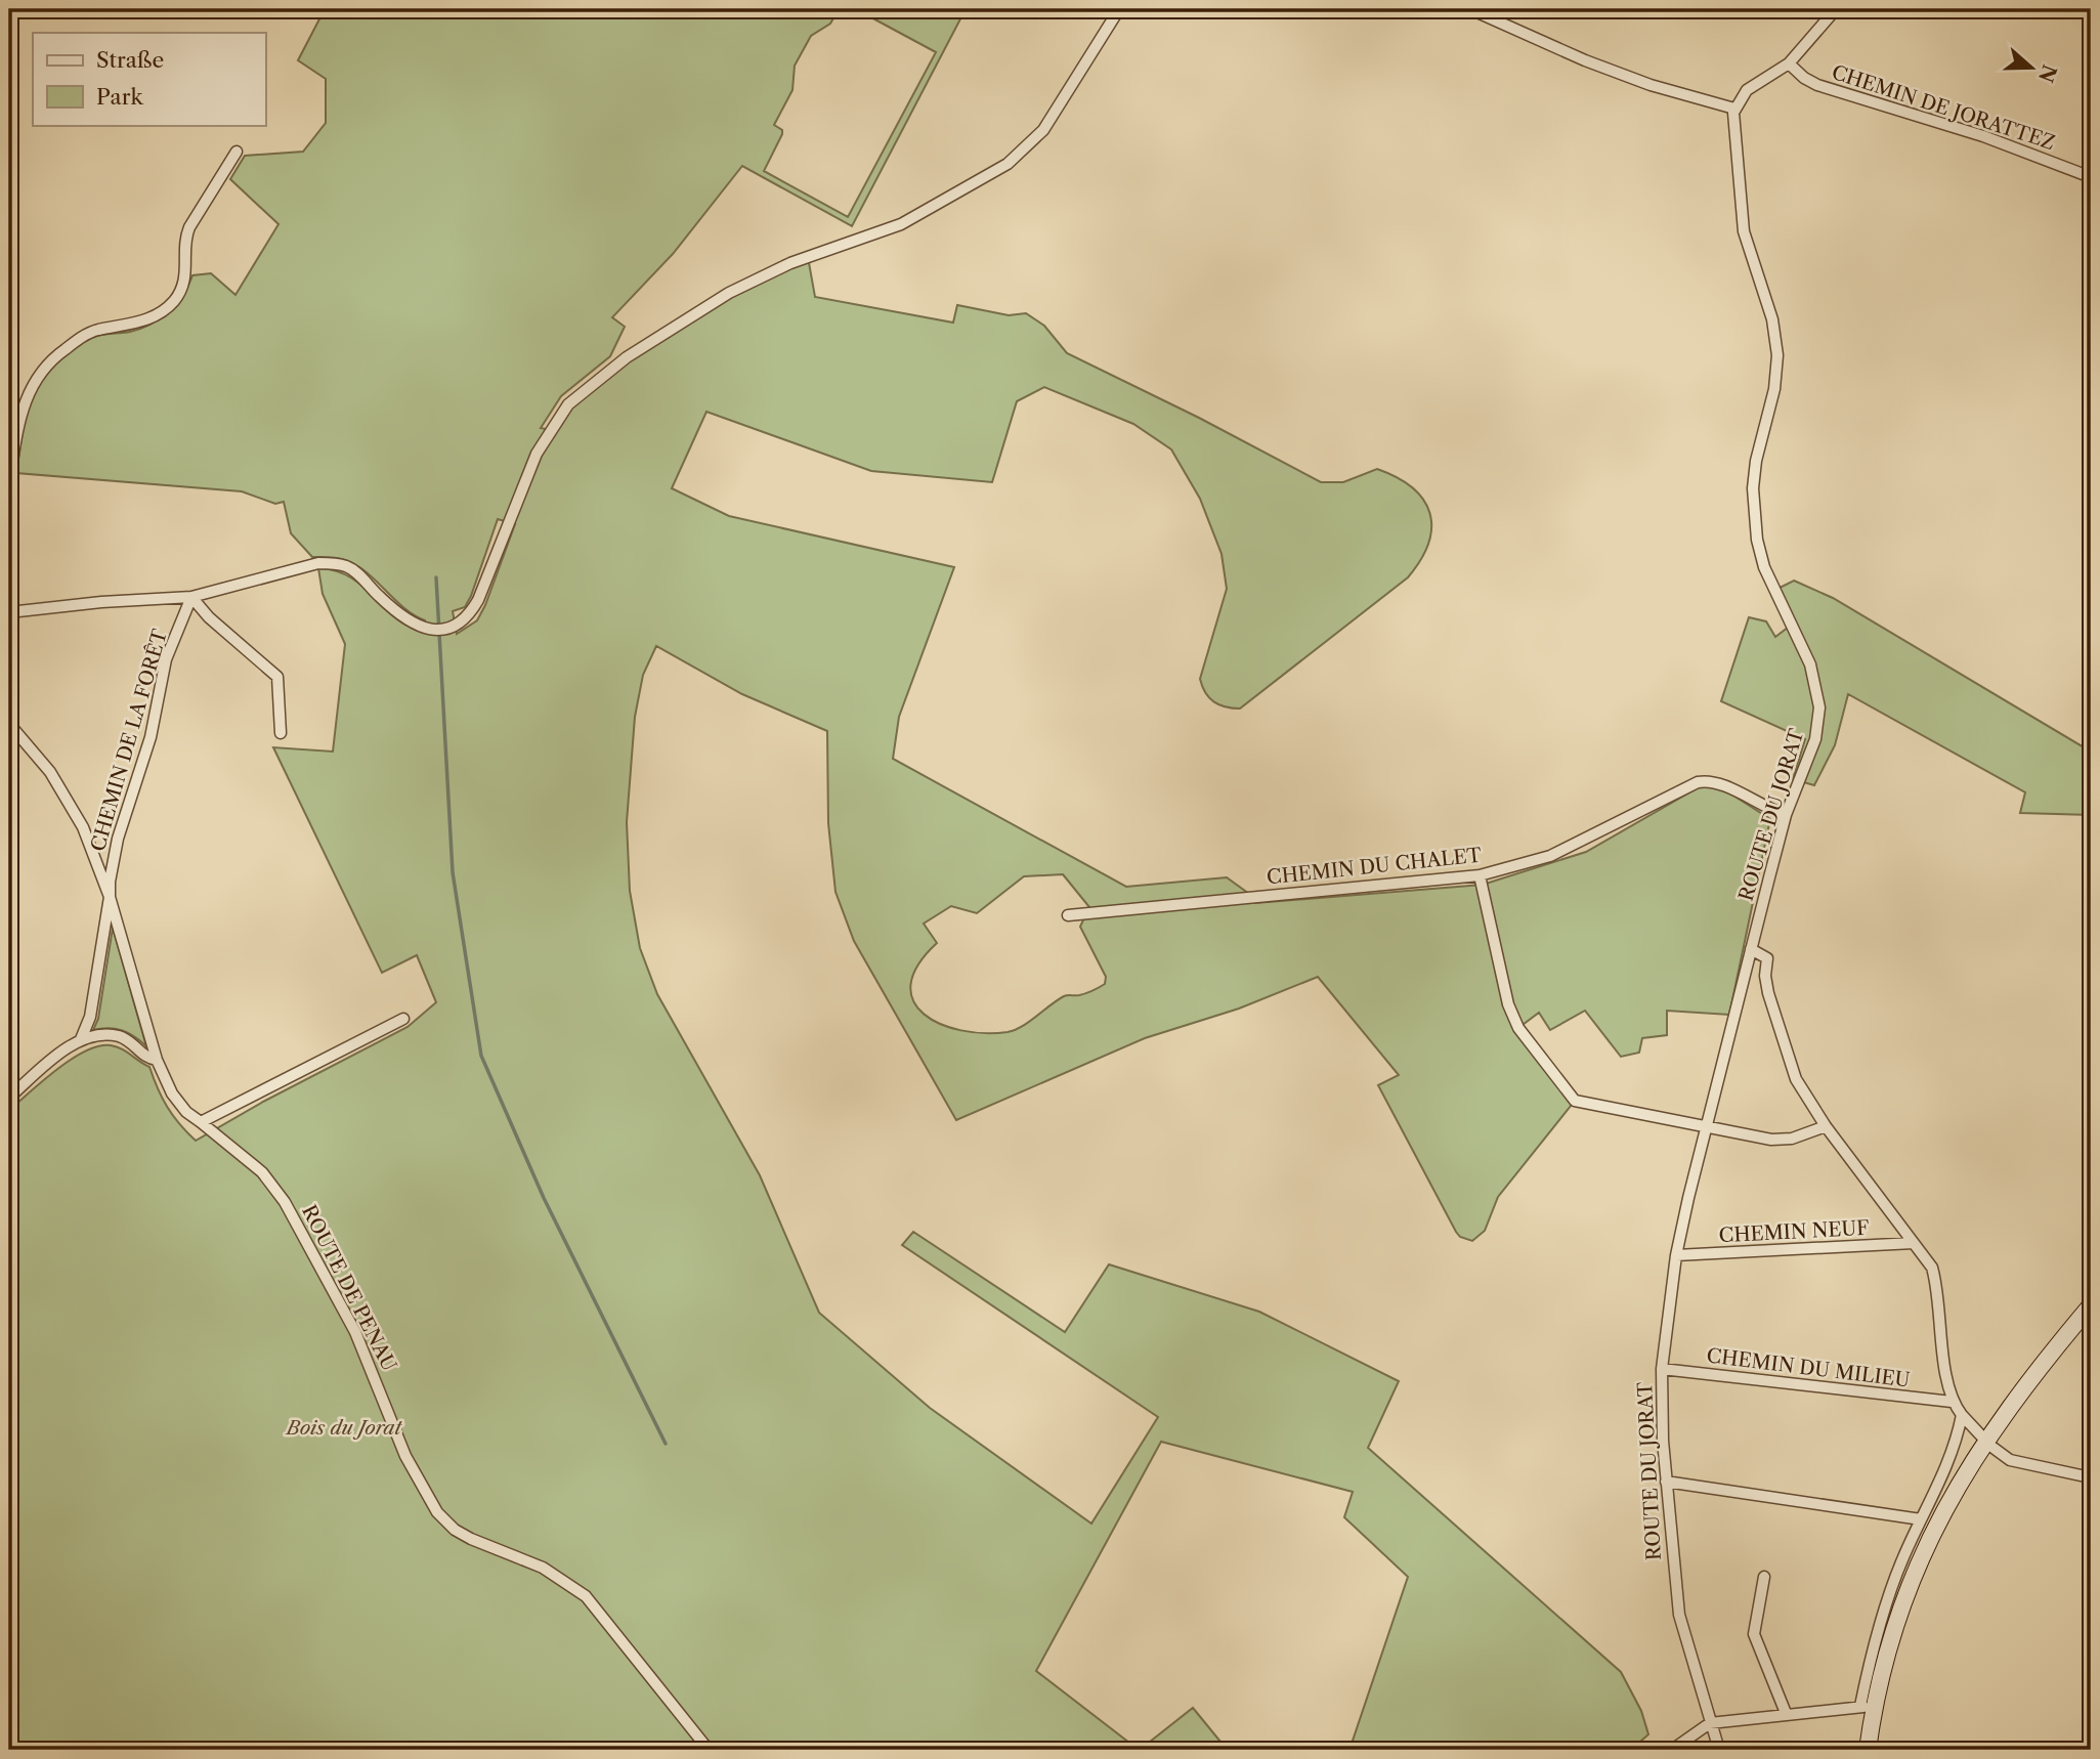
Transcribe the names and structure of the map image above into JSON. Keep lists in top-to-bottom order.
{
  "streets": {
    "street": [
      "CHEMIN DE JORATTEZ",
      "CHEMIN DE LA FORÊT",
      "ROUTE DU JORAT",
      "CHEMIN DU CHALET",
      "CHEMIN NEUF",
      "ROUTE DE PENAU",
      "CHEMIN DU MILIEU"
    ]
  },
  "crossings": [
    ["CHEMIN DE LA FORÊT", "ROUTE DE PENAU"],
    ["ROUTE DU JORAT", "CHEMIN DU CHALET"],
    ["ROUTE DU JORAT", "CHEMIN NEUF"],
    ["ROUTE DU JORAT", "CHEMIN DU MILIEU"]
  ],
  "parks": ["Bois du Jorat"],
  "legend": ["Straße", "Park"],
  "north": "right"
}
